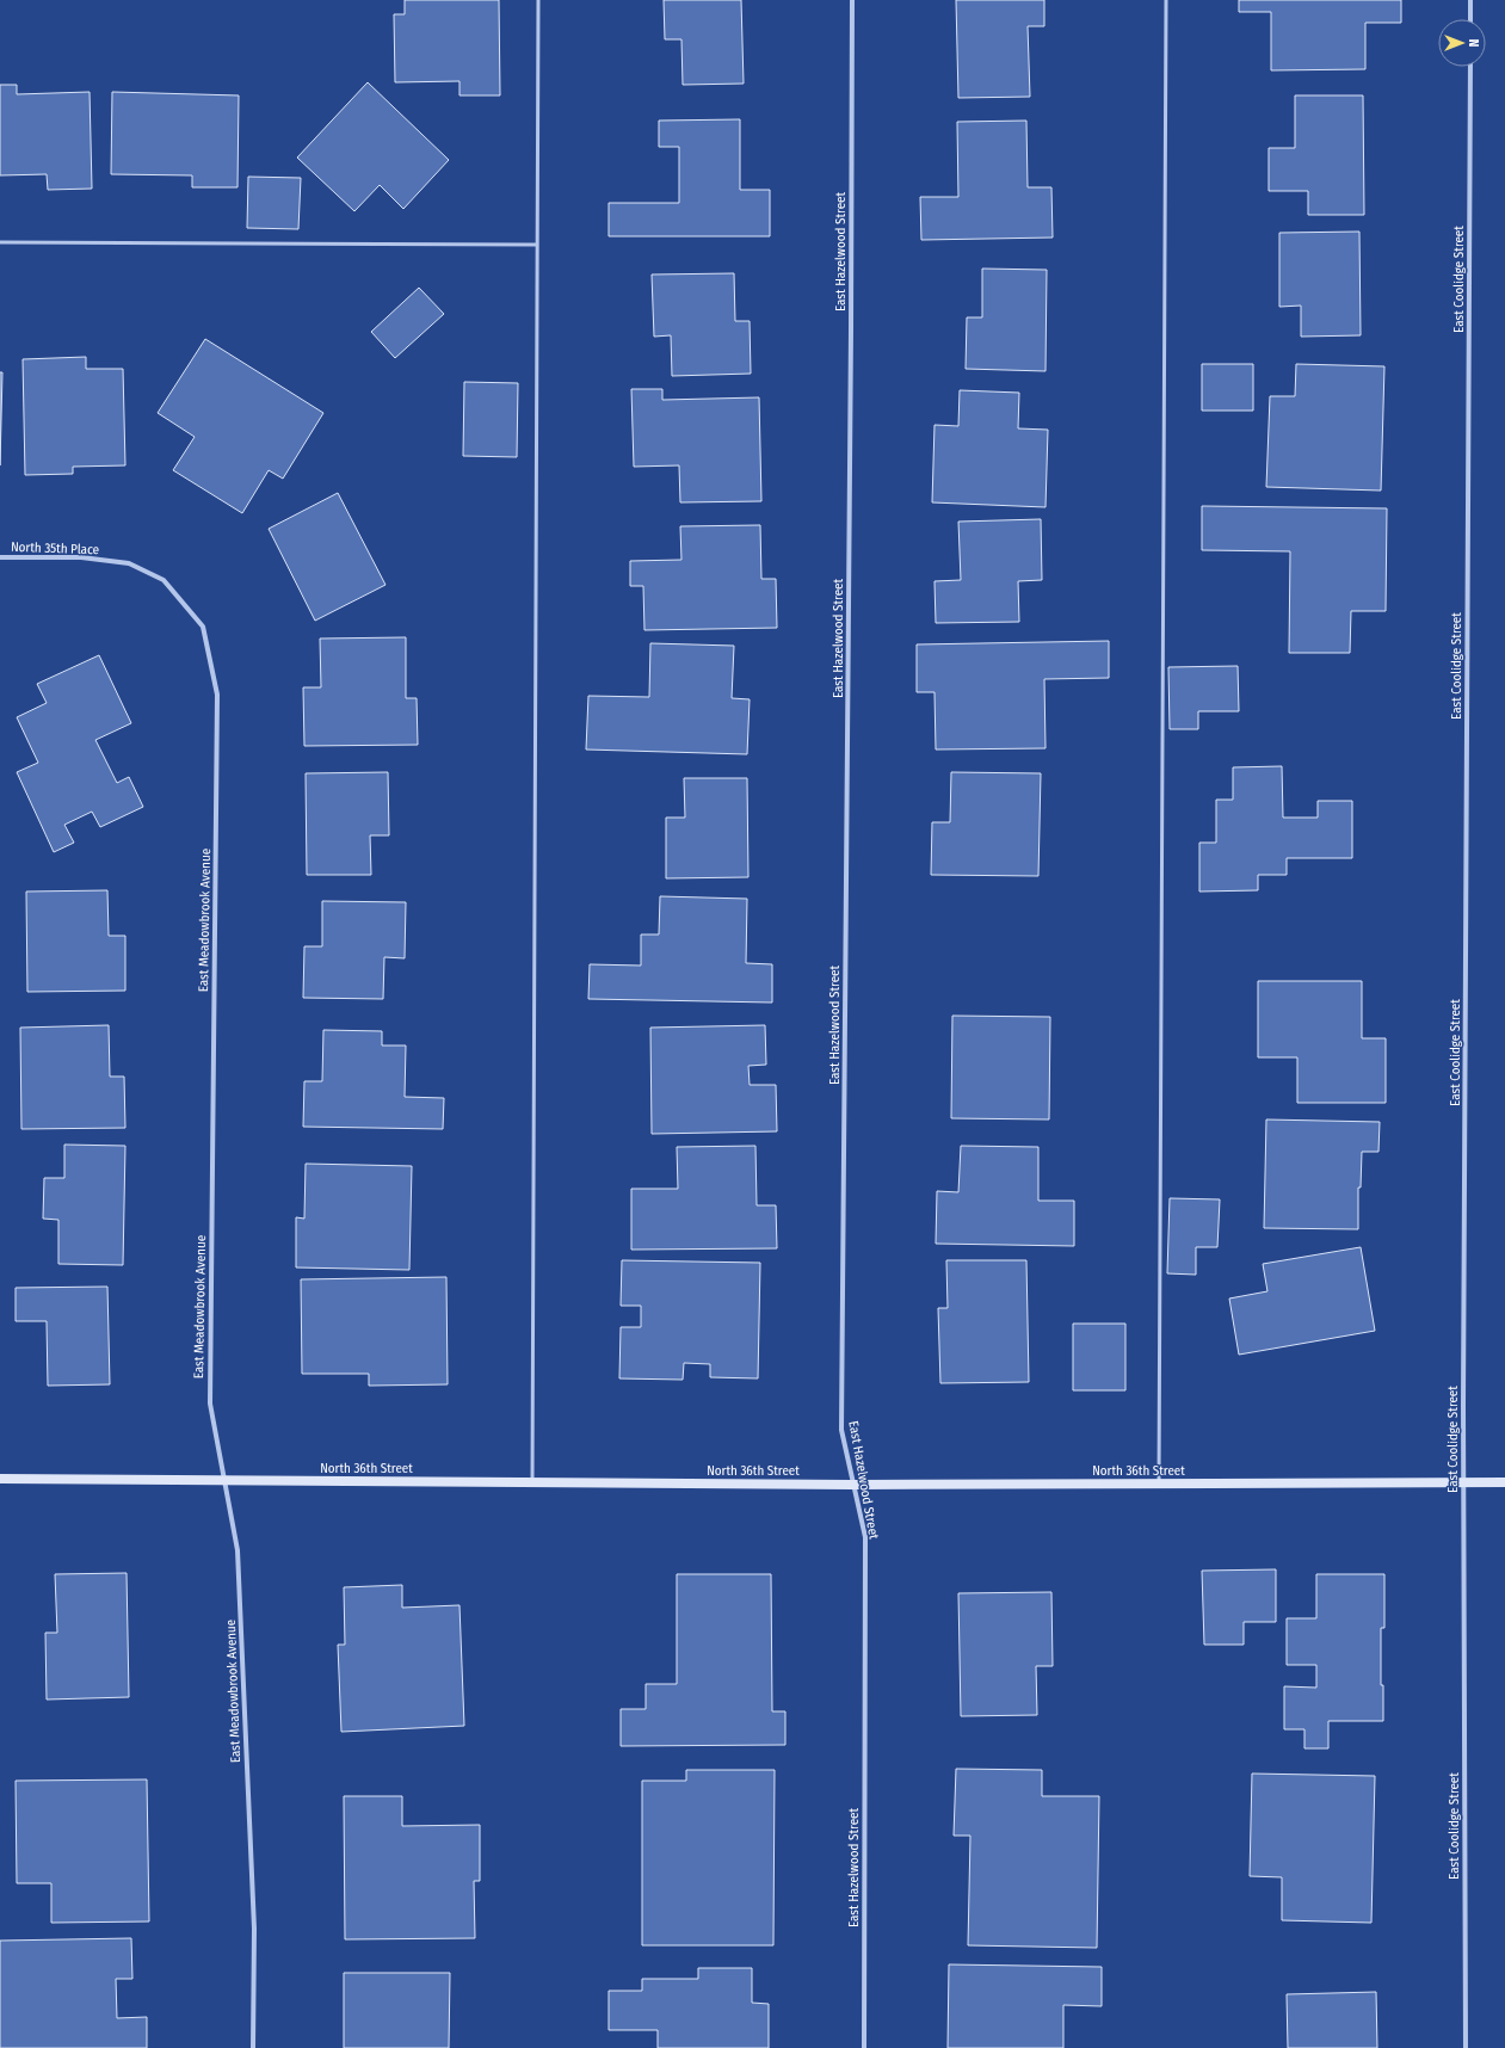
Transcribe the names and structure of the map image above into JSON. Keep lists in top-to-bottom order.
{
  "streets": {
    "main road": ["North 36th Street"],
    "street": [
      "East Hazelwood Street",
      "East Coolidge Street",
      "North 35th Place",
      "East Meadowbrook Avenue"
    ]
  },
  "crossings": [
    ["East Hazelwood Street", "North 36th Street"],
    ["East Coolidge Street", "North 36th Street"],
    ["North 35th Place", "East Meadowbrook Avenue"],
    ["East Meadowbrook Avenue", "North 36th Street"]
  ],
  "north": "right"
}
